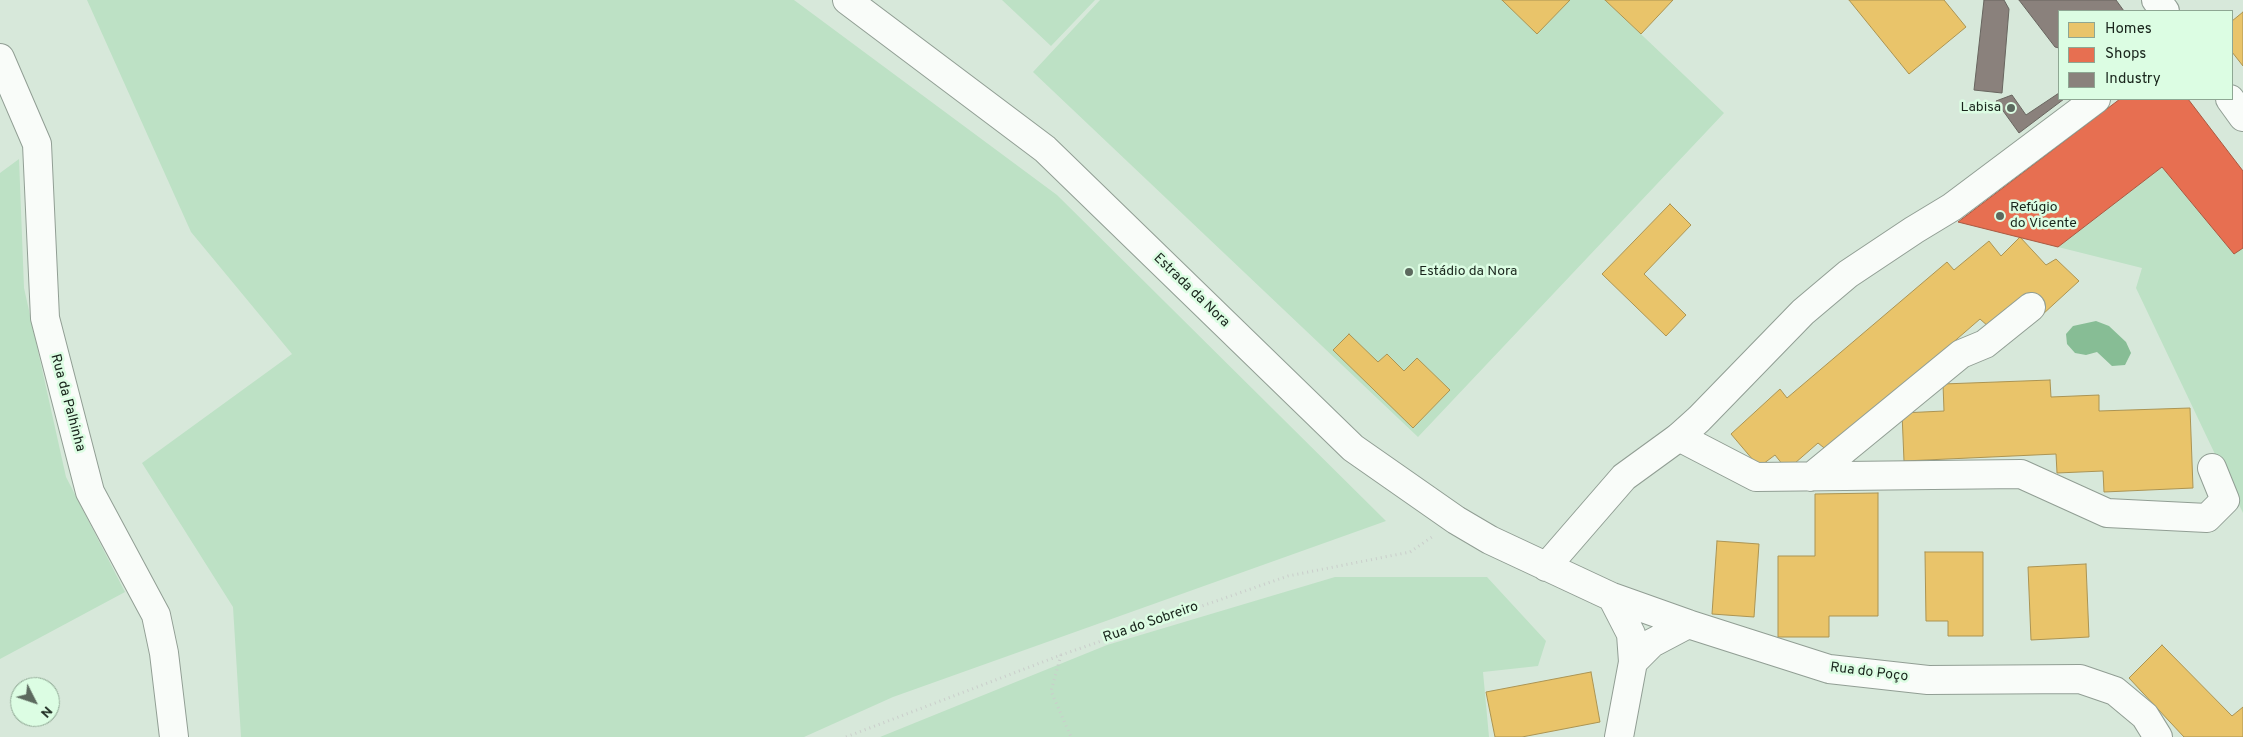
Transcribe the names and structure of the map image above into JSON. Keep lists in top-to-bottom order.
{
  "streets": {
    "street": ["Estrada da Nora", "Rua da Palhinha", "Rua do Poço"],
    "path": ["Rua do Sobreiro"]
  },
  "crossings": [
    ["Estrada da Nora", "Rua do Sobreiro"],
    ["Estrada da Nora", "Rua do Poço"]
  ],
  "places": ["Labisa", "Refúgio do Vicente", "Estádio da Nora"],
  "legend": ["Homes", "Shops", "Industry"],
  "north": "bottom right"
}
